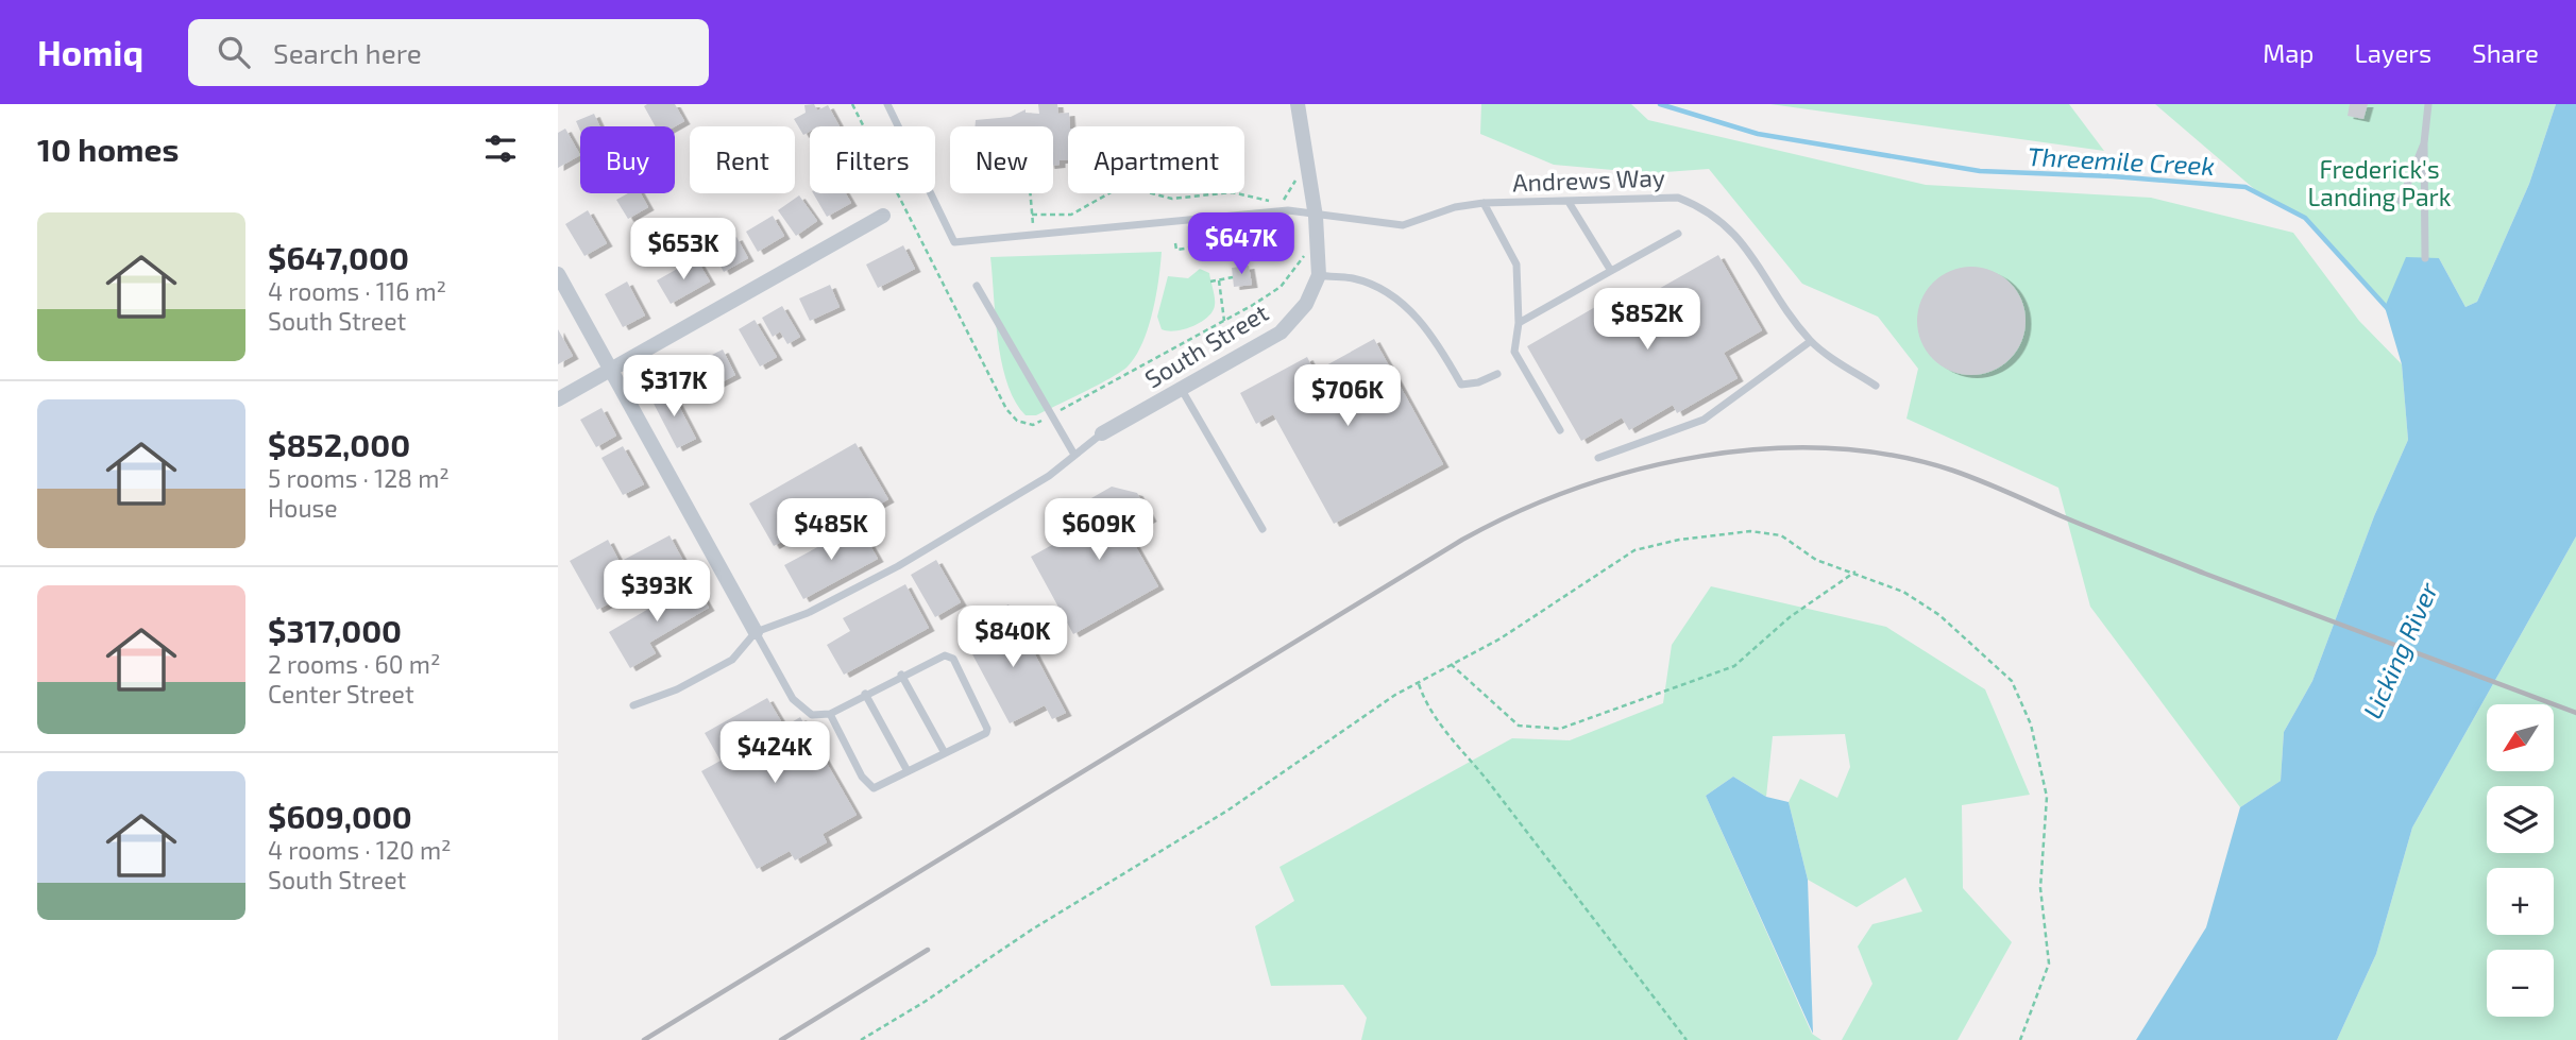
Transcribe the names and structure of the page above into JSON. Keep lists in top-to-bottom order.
{
  "streets": {
    "street": ["South Street"],
    "lane": ["Andrews Way"]
  },
  "crossings": [
    ["Andrews Way", "South Street"]
  ],
  "water": ["Threemile Creek", "Licking River"],
  "parks": ["Frederick's Landing Park"],
  "north": "bottom left",
  "page": {
    "header": "Homiq",
    "search": "Search here",
    "nav": ["Map", "Layers", "Share"],
    "heading": "10 homes",
    "chip": [
      "Buy",
      "Rent",
      "Filters",
      "New",
      "Apartment"
    ],
    "list": [
      {
        "name": "$647,000",
        "note": "4 rooms · 116 m² · South Street"
      },
      {
        "name": "$852,000",
        "note": "5 rooms · 128 m² · House"
      },
      {
        "name": "$317,000",
        "note": "2 rooms · 60 m² · Center Street"
      },
      {
        "name": "$609,000",
        "note": "4 rooms · 120 m² · South Street"
      }
    ],
    "price": [
      "$647K",
      "$653K",
      "$852K",
      "$317K",
      "$706K",
      "$485K",
      "$609K",
      "$393K",
      "$840K",
      "$424K"
    ],
    "map_buttons": ["+", "−"]
  }
}
